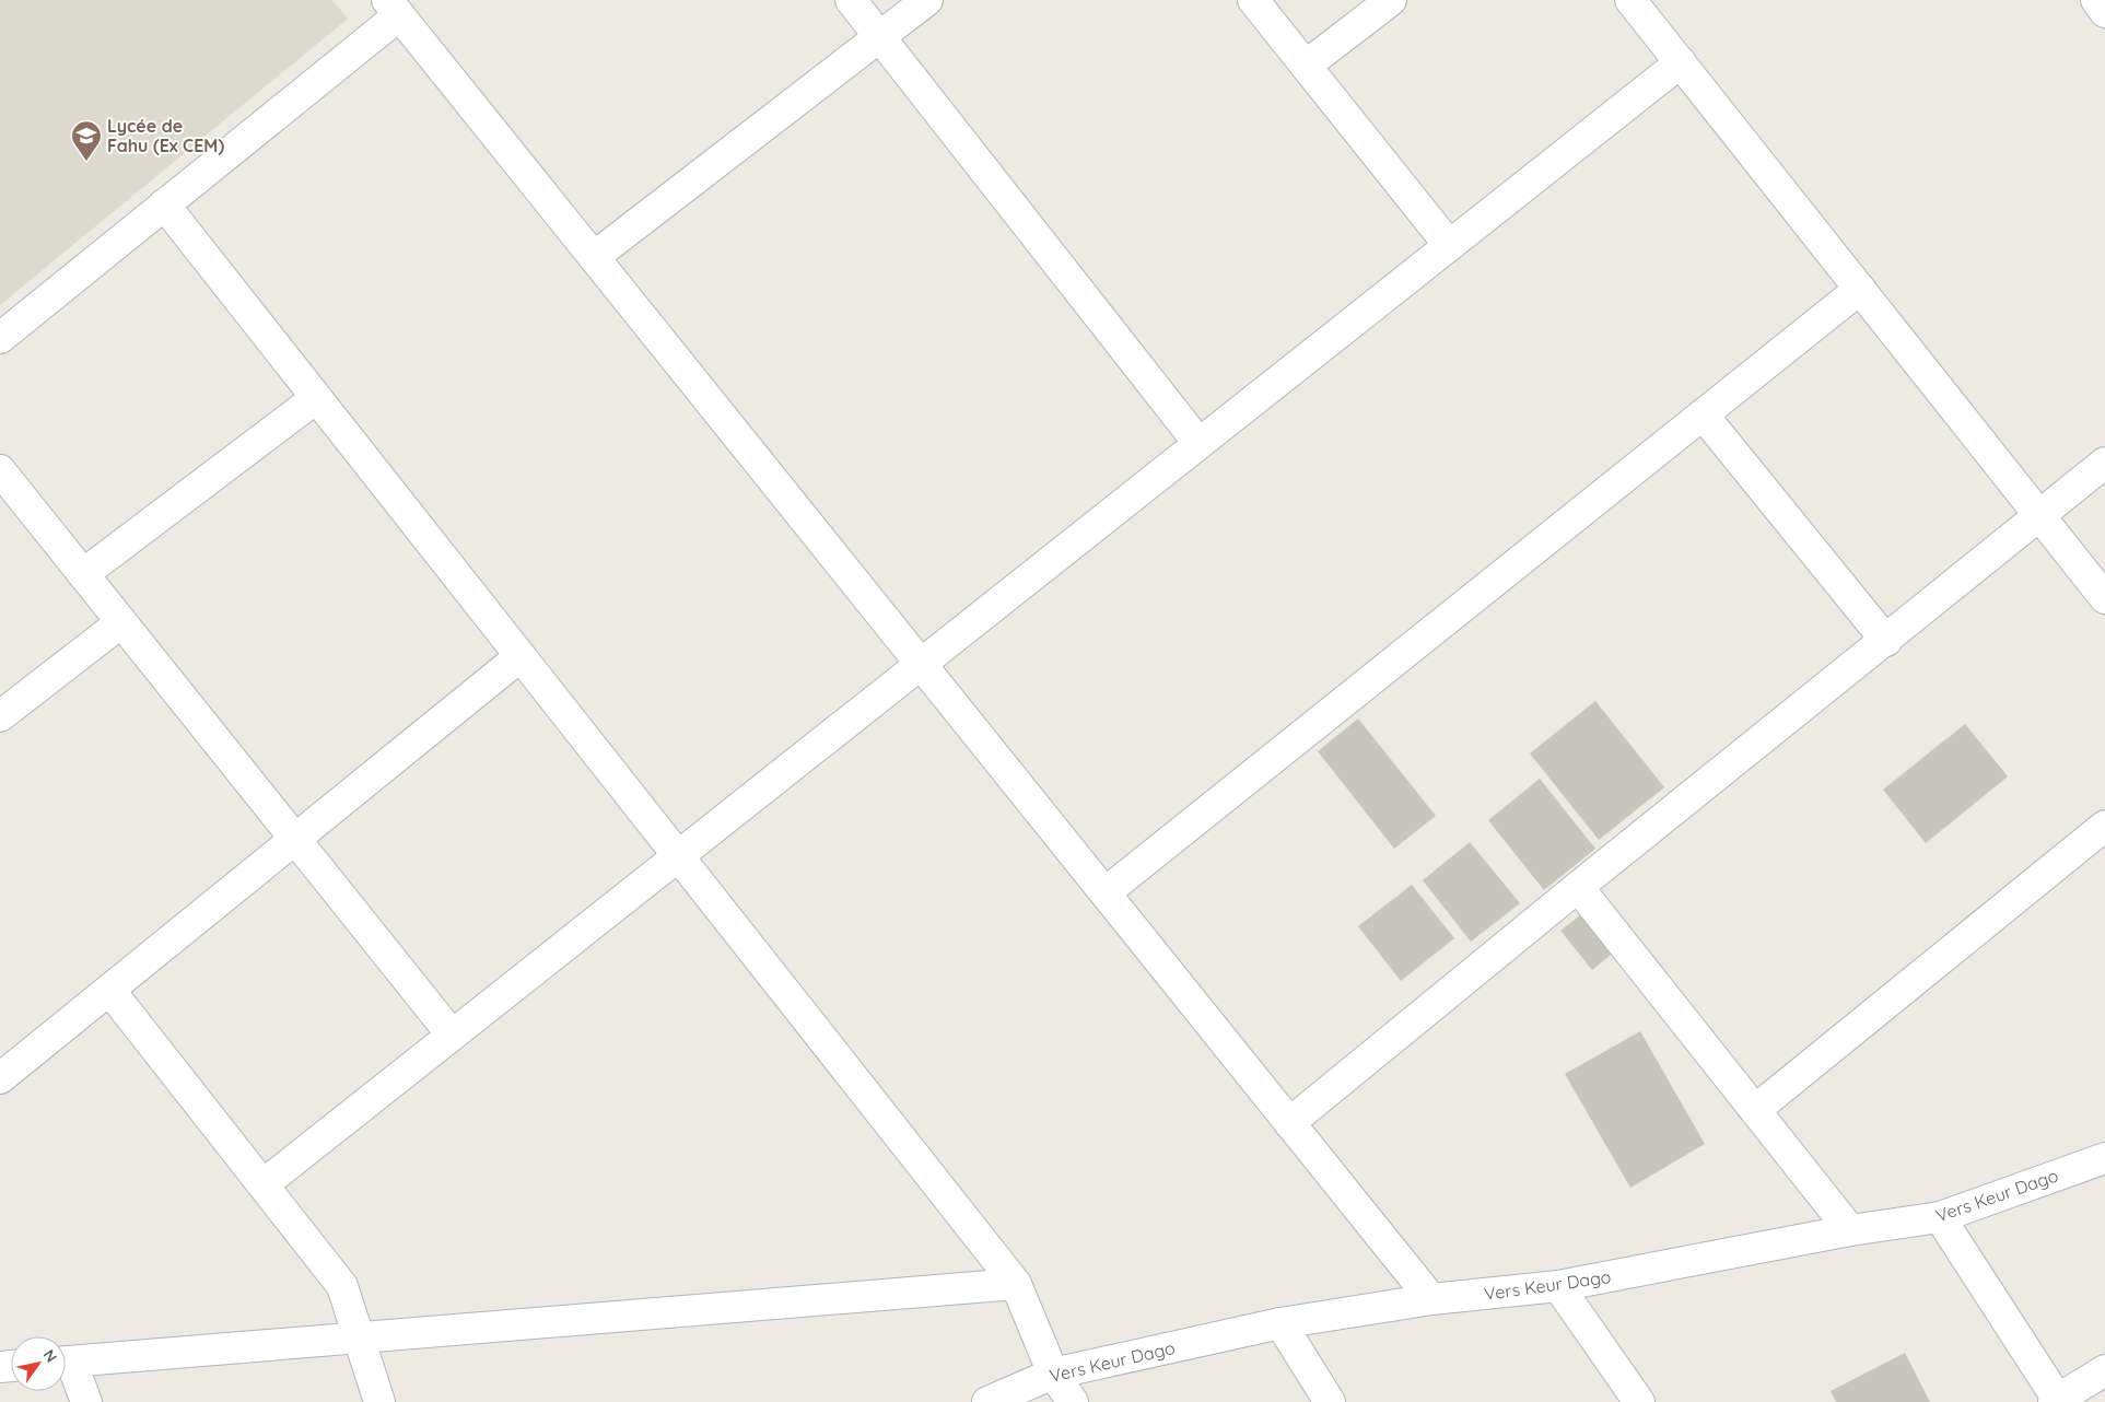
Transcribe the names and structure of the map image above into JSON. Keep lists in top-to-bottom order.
{
  "streets": {
    "street": ["Vers Keur Dago"]
  },
  "places": {
    "school or university": ["Lycée de Fahu (Ex CEM)"]
  },
  "north": "top right"
}
